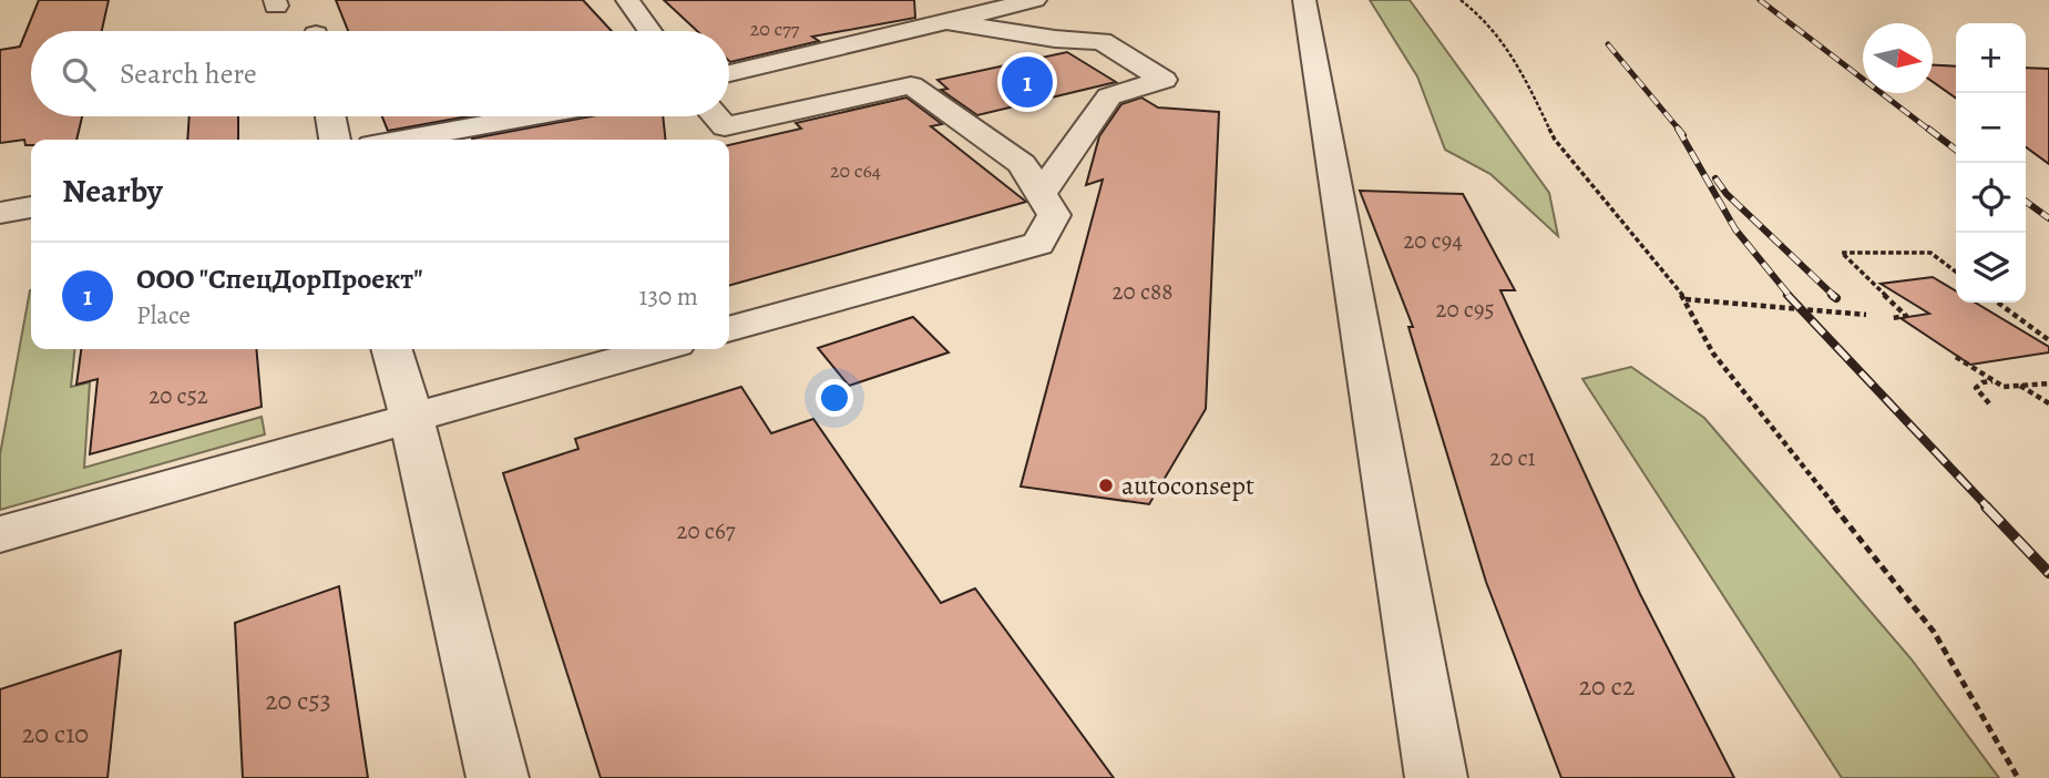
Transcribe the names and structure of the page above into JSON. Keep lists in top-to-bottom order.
{
  "places": ["autoconsept"],
  "house_numbers": [
    "20 с77",
    "20 с64",
    "20 с94",
    "20 с88",
    "20 с95",
    "20 с52",
    "20 с1",
    "20 с67",
    "20 с2",
    "20 с53",
    "20 с10"
  ],
  "north": "right",
  "page": {
    "map_buttons": ["+", "−"],
    "search": "Search here",
    "pins": "1",
    "heading": "Nearby",
    "list": [
      {
        "mark": "1",
        "name": "ООО \"СпецДорПроект\"",
        "note": "Place",
        "value": "130 m"
      }
    ]
  }
}
